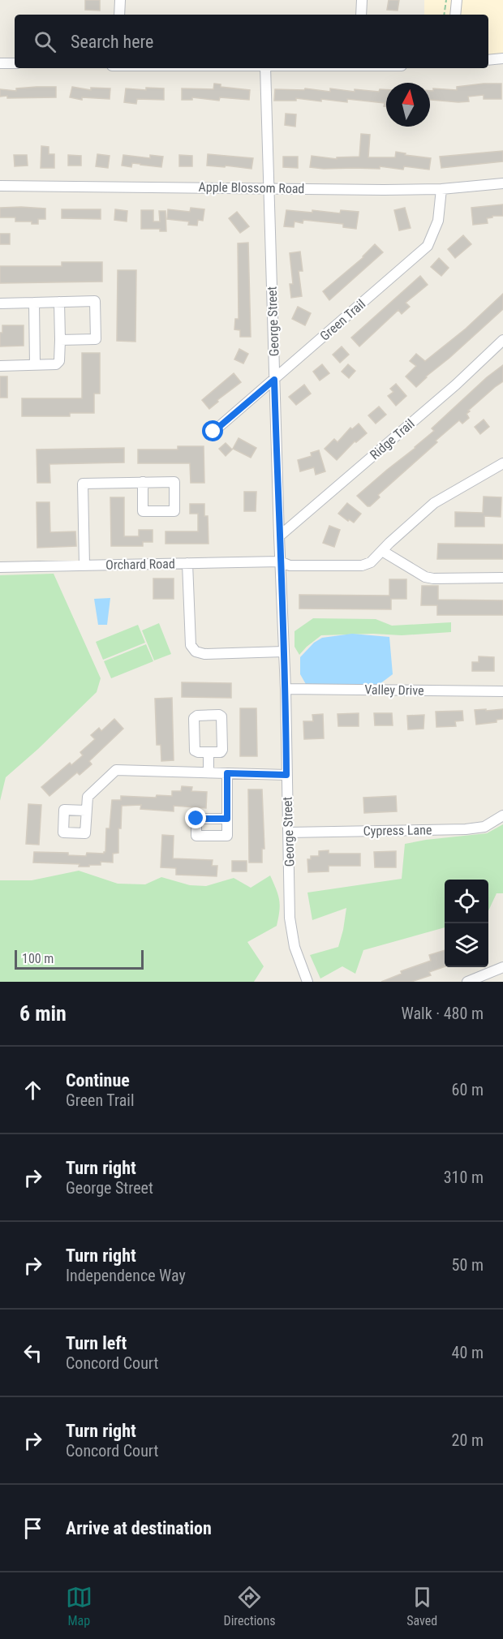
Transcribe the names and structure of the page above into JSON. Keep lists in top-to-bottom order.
{
  "streets": {
    "street": [
      "Apple Blossom Road",
      "Green Trail",
      "George Street",
      "Ridge Trail",
      "Orchard Road",
      "Valley Drive",
      "Cypress Lane"
    ]
  },
  "crossings": [
    ["Apple Blossom Road", "Green Trail"],
    ["Apple Blossom Road", "George Street"],
    ["Green Trail", "George Street"],
    ["George Street", "Ridge Trail"],
    ["George Street", "Orchard Road"],
    ["George Street", "Valley Drive"],
    ["George Street", "Cypress Lane"]
  ],
  "scale_bar": "100 m",
  "north": "top",
  "page": {
    "search": "Search here",
    "scale": "100 m",
    "heading": ["6 min", "Walk · 480 m"],
    "list": [
      ["Continue", "Green Trail", "60 m"],
      ["Turn right", "George Street", "310 m"],
      ["Turn right", "Independence Way", "50 m"],
      ["Turn left", "Concord Court", "40 m"],
      ["Turn right", "Concord Court", "20 m"],
      "Arrive at destination"
    ],
    "nav": ["Map", "Directions", "Saved"]
  }
}
